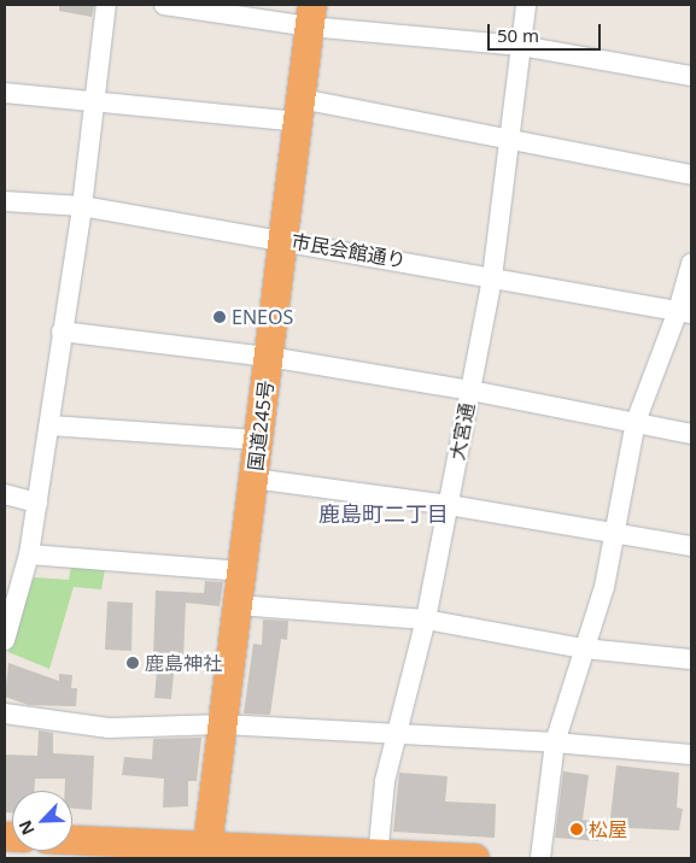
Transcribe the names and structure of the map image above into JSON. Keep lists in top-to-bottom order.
{
  "streets": {
    "highway": ["国道245号"],
    "street": ["市民会館通り", "大宮通"]
  },
  "crossings": [
    ["市民会館通り", "国道245号"],
    ["市民会館通り", "大宮通"]
  ],
  "districts": ["鹿島町二丁目"],
  "places": ["ENEOS", "鹿島神社", "松屋"],
  "scale_bar": "50 m",
  "north": "bottom left"
}
